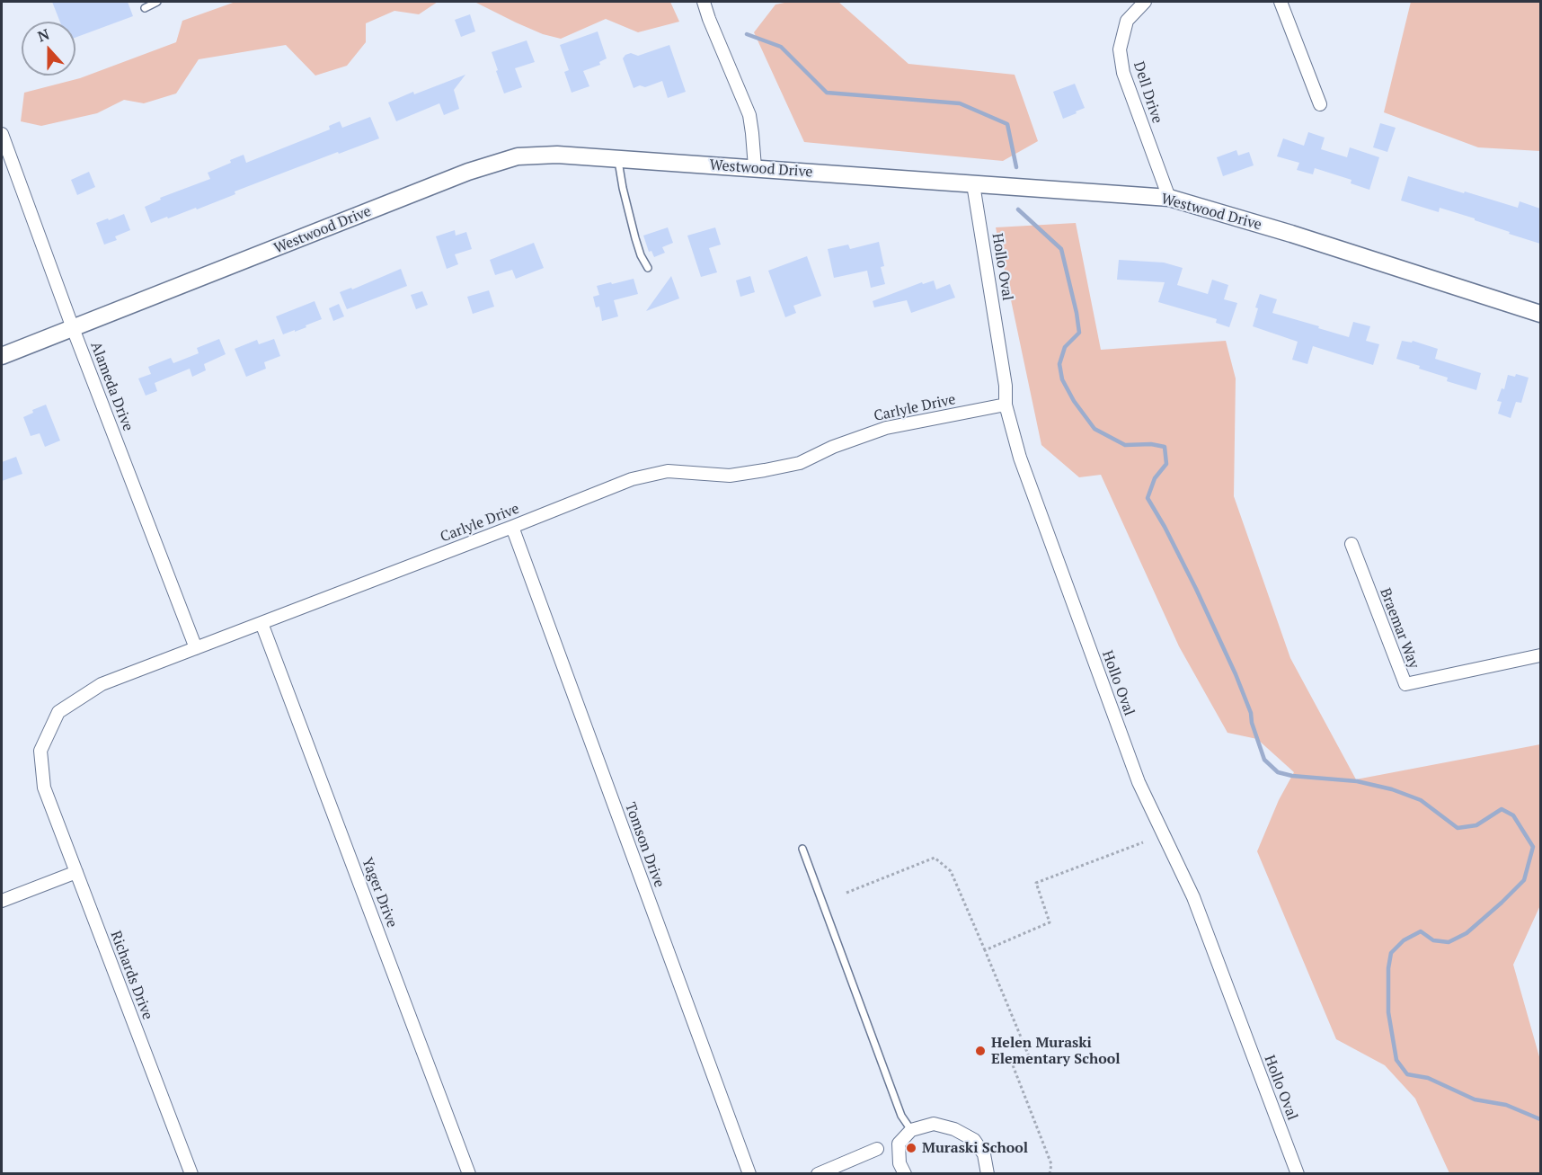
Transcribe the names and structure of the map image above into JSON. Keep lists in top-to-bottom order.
{
  "streets": {
    "street": [
      "Dell Drive",
      "Westwood Drive",
      "Hollo Oval",
      "Alameda Drive",
      "Carlyle Drive",
      "Braemar Way",
      "Tomson Drive",
      "Yager Drive",
      "Richards Drive"
    ]
  },
  "crossings": [
    ["Dell Drive", "Westwood Drive"],
    ["Westwood Drive", "Hollo Oval"],
    ["Westwood Drive", "Alameda Drive"],
    ["Hollo Oval", "Carlyle Drive"],
    ["Alameda Drive", "Carlyle Drive"],
    ["Carlyle Drive", "Tomson Drive"],
    ["Carlyle Drive", "Yager Drive"],
    ["Carlyle Drive", "Richards Drive"]
  ],
  "places": ["Helen Muraski Elementary School", "Muraski School"],
  "north": "top"
}
